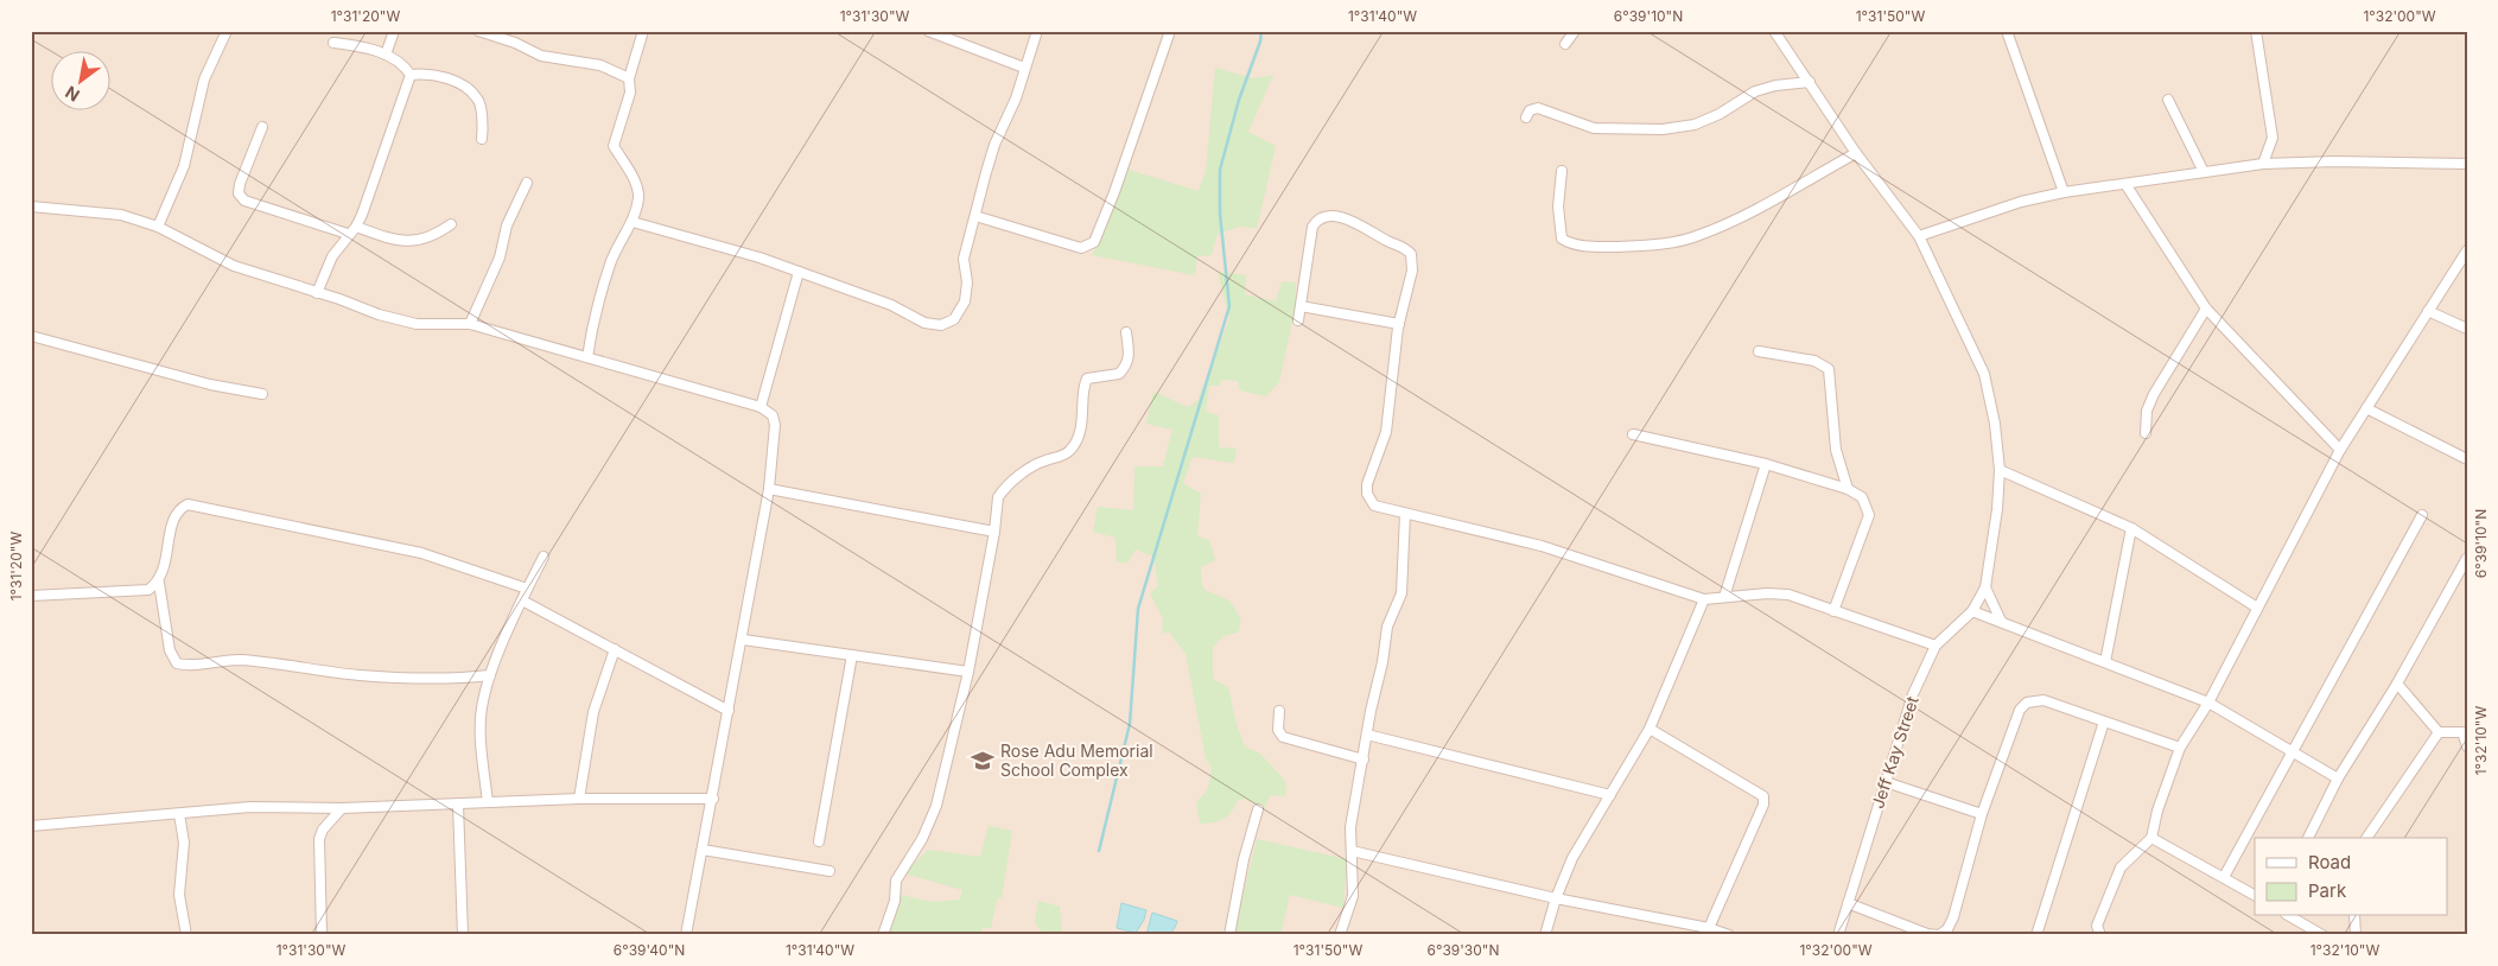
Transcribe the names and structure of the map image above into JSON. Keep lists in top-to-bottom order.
{
  "streets": {
    "street": ["Jeff Kay Street"]
  },
  "places": {
    "school or university": ["Rose Adu Memorial School Complex"]
  },
  "legend": ["Road", "Park"],
  "north": "bottom left",
  "coordinates": [
    "1°31'20\"W",
    "1°31'30\"W",
    "1°31'40\"W",
    "6°39'10\"N",
    "1°31'50\"W",
    "1°32'00\"W",
    "1°32'10\"W",
    "6°39'40\"N",
    "6°39'30\"N"
  ]
}
